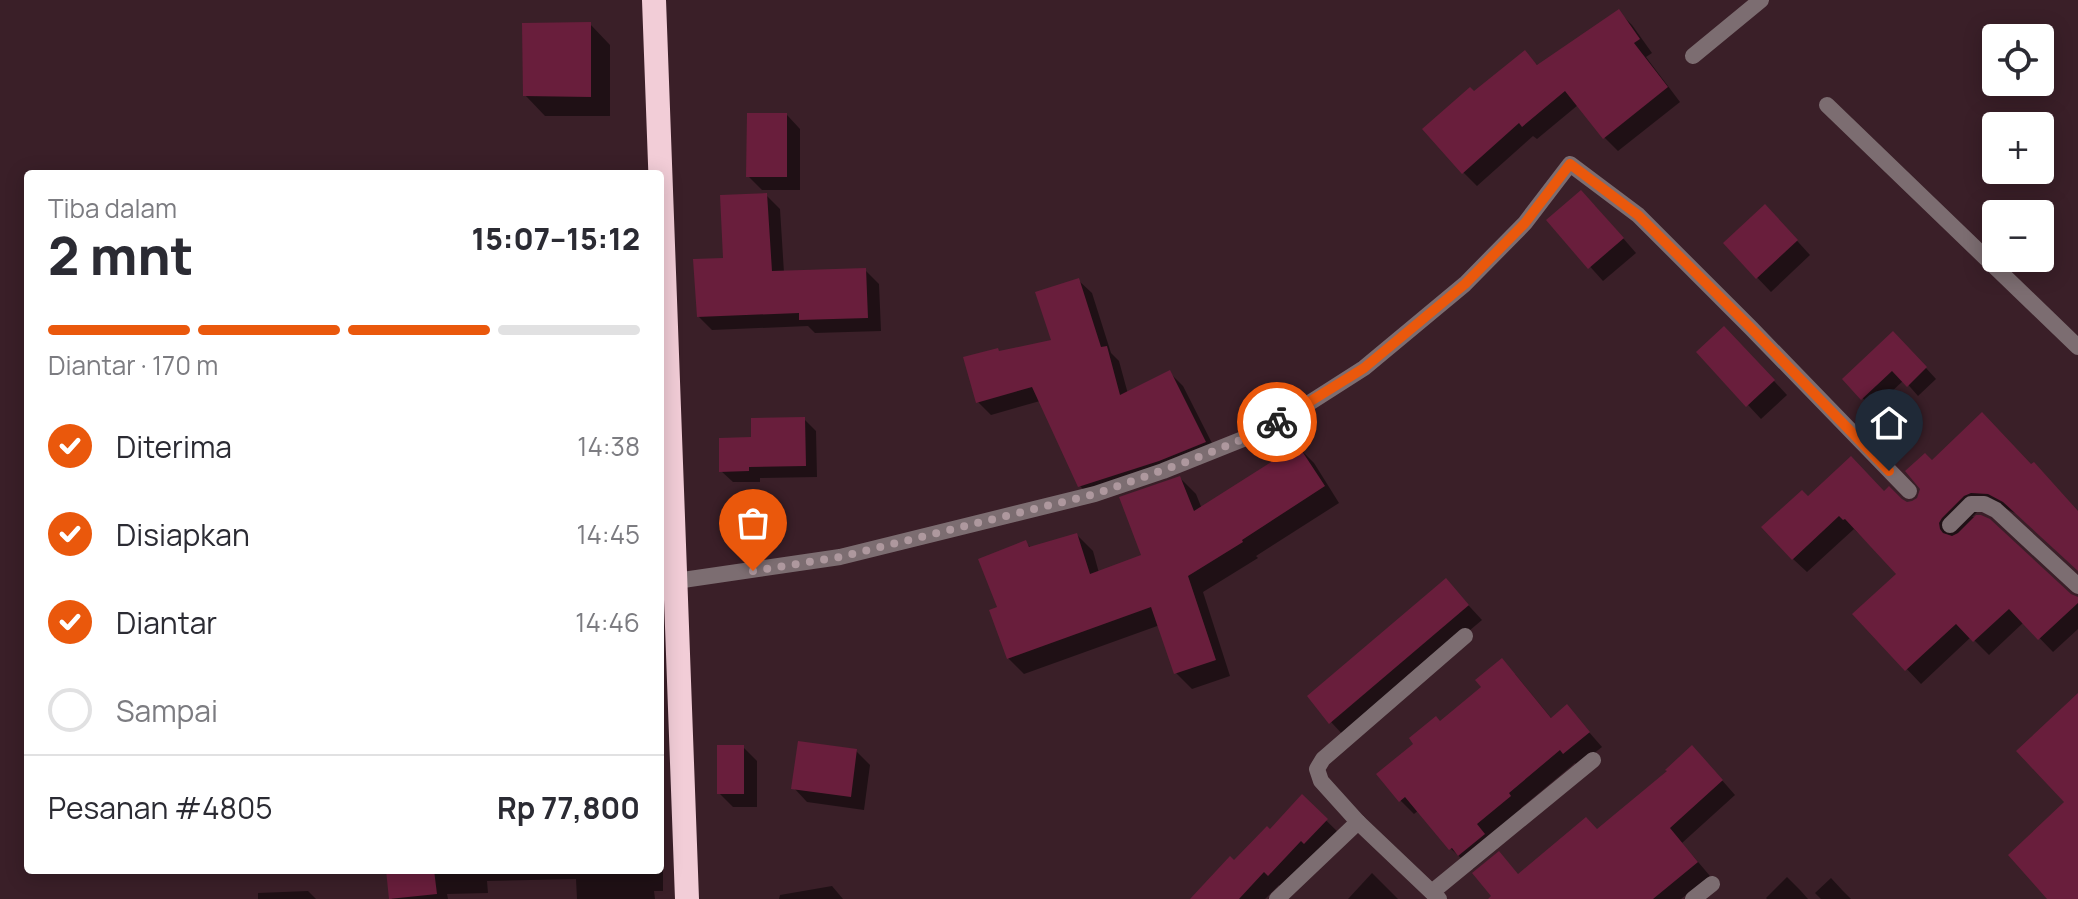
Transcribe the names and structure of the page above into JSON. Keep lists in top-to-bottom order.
{
  "page": {
    "map_buttons": ["+", "−"],
    "heading": ["2 mnt", "Tiba dalam", "15:07–15:12"],
    "panel": ["Pesanan #4805", "Rp 77,800"],
    "bar": "Diantar · 170 m",
    "list": [
      ["Diterima", "14:38"],
      ["Disiapkan", "14:45"],
      ["Diantar", "14:46"],
      "Sampai"
    ]
  }
}
